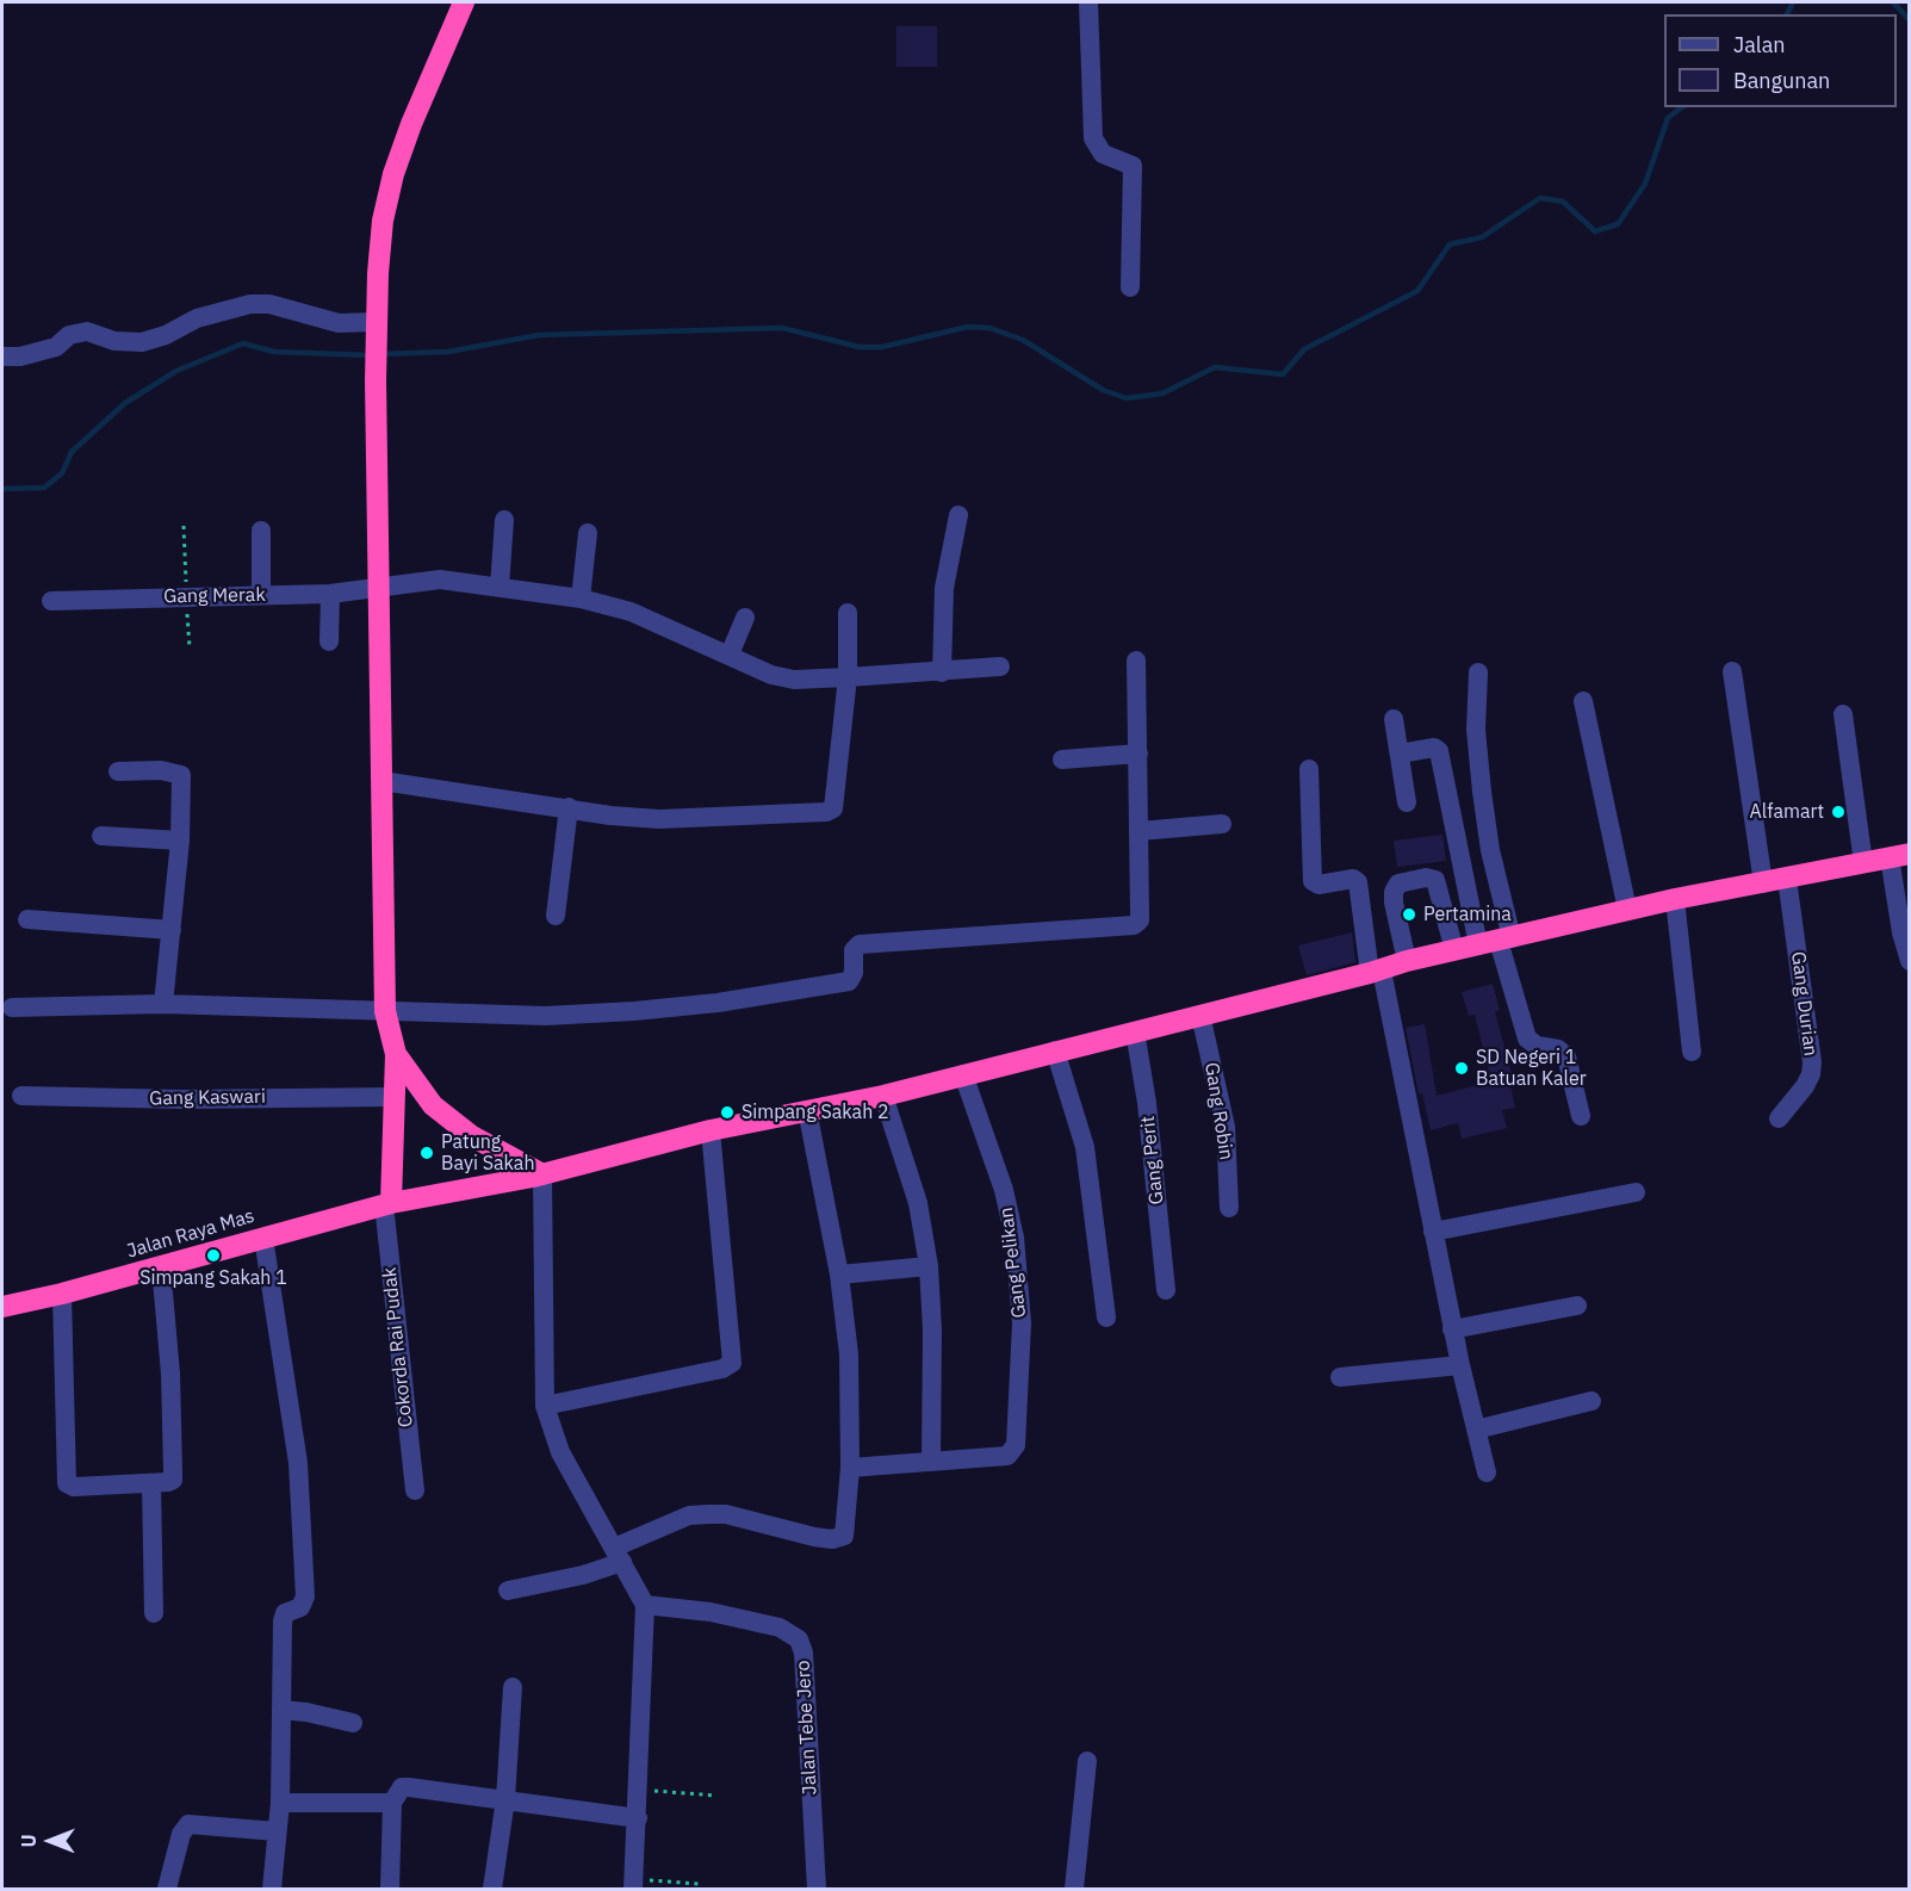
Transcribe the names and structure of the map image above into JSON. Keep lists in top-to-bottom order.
{
  "streets": {
    "highway": ["Jalan Raya Mas"],
    "street": [
      "Gang Merak",
      "Gang Durian",
      "Gang Kaswari",
      "Gang Robin",
      "Gang Perit",
      "Gang Pelikan",
      "Cokorda Rai Pudak",
      "Jalan Tebe Jero"
    ]
  },
  "crossings": [
    ["Gang Durian", "Jalan Raya Mas"],
    ["Gang Robin", "Jalan Raya Mas"],
    ["Gang Perit", "Jalan Raya Mas"],
    ["Jalan Raya Mas", "Gang Pelikan"],
    ["Jalan Raya Mas", "Cokorda Rai Pudak"]
  ],
  "places": [
    "Alfamart",
    "Pertamina",
    "SD Negeri 1 Batuan Kaler",
    "Simpang Sakah 2",
    "Patung Bayi Sakah",
    "Simpang Sakah 1"
  ],
  "legend": ["Jalan", "Bangunan"],
  "north": "left"
}
